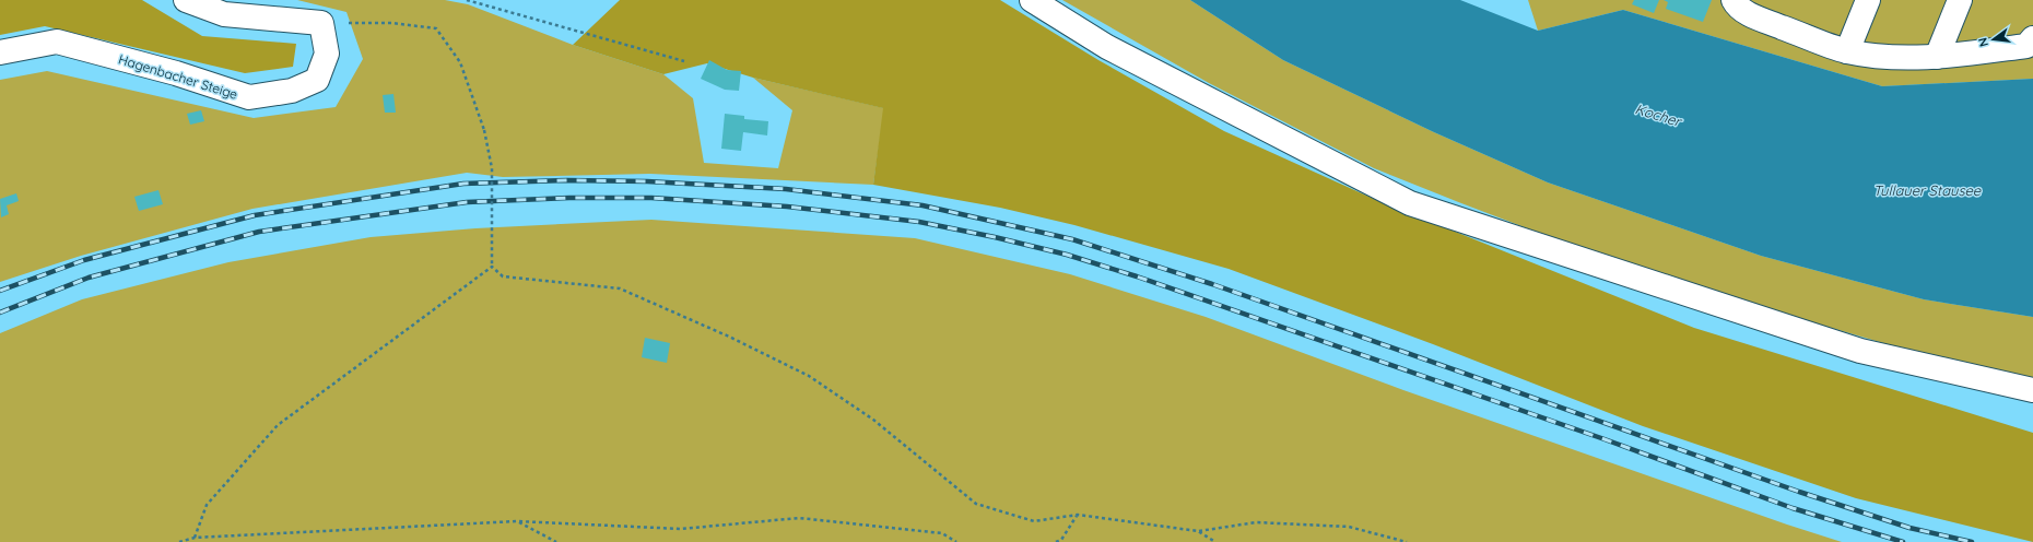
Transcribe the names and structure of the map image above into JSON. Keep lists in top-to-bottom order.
{
  "streets": {
    "street": ["Hagenbacher Steige"]
  },
  "water": ["Kocher", "Tullauer Stausee"],
  "north": "left"
}
